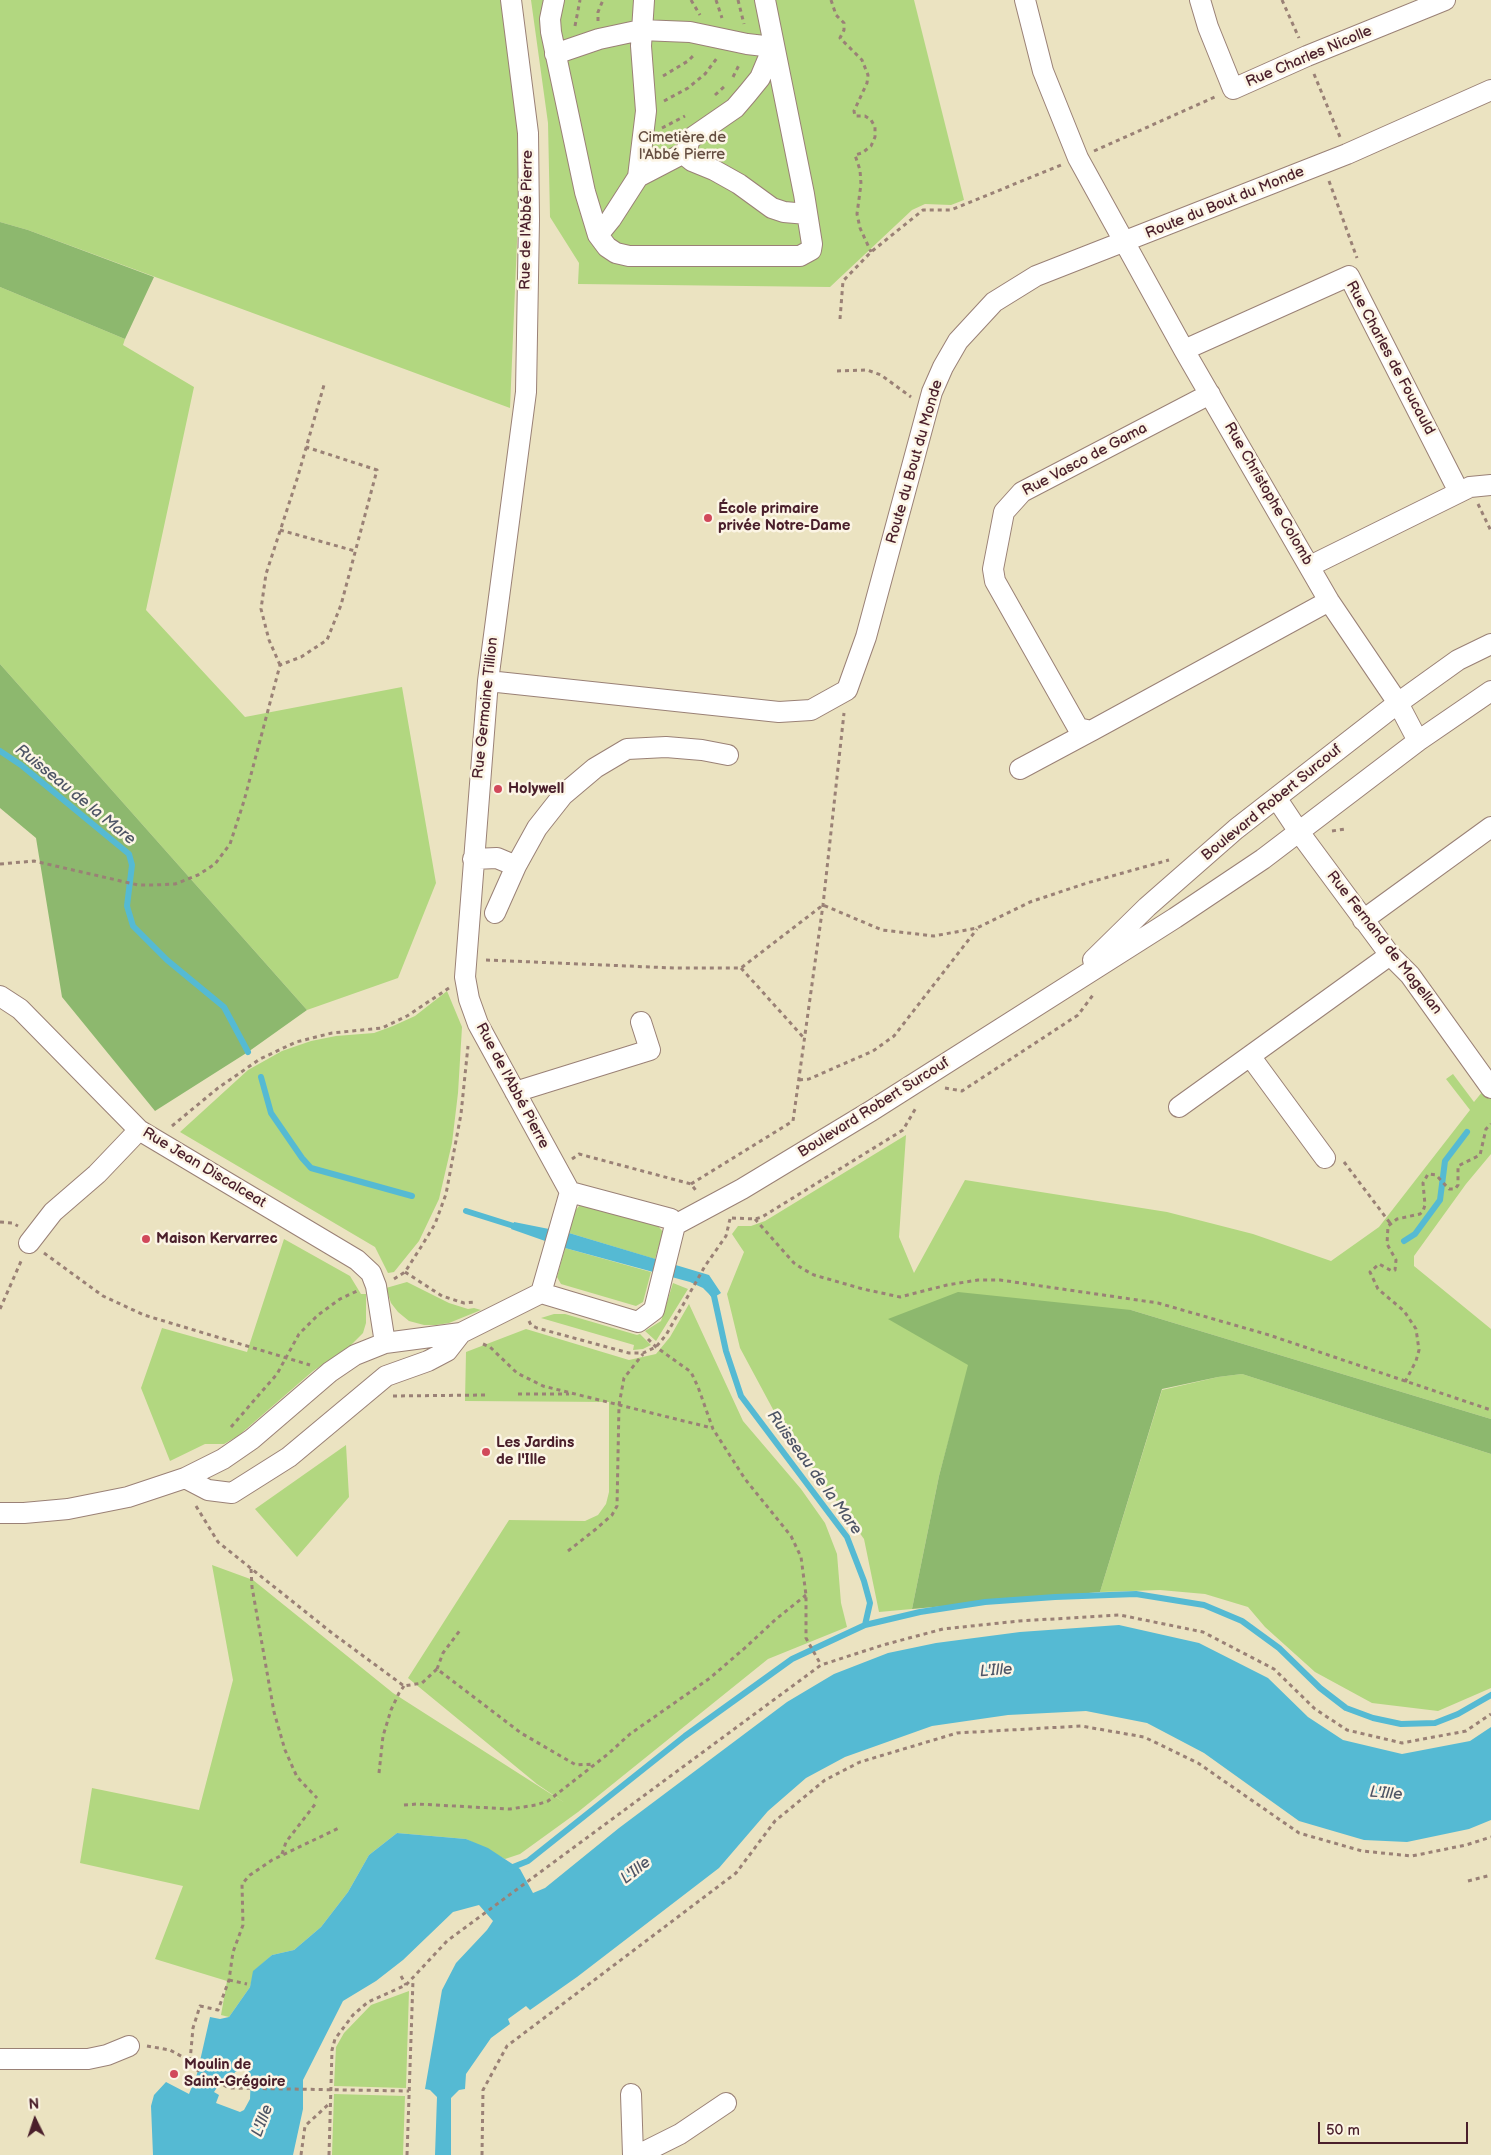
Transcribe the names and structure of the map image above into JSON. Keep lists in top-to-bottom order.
{
  "streets": {
    "street": [
      "Rue Charles Nicolle",
      "Route du Bout du Monde",
      "Rue de l'Abbé Pierre",
      "Rue Charles de Foucauld",
      "Rue Vasco de Gama",
      "Rue Christophe Colomb",
      "Rue Germaine Tillion",
      "Boulevard Robert Surcouf",
      "Rue Fernand de Magellan",
      "Rue Jean Discalceat"
    ]
  },
  "crossings": [
    ["Route du Bout du Monde", "Rue Christophe Colomb"],
    ["Rue de l'Abbé Pierre", "Rue Germaine Tillion"],
    ["Rue Charles de Foucauld", "Rue Christophe Colomb"],
    ["Rue Vasco de Gama", "Rue Christophe Colomb"],
    ["Rue Christophe Colomb", "Boulevard Robert Surcouf"],
    ["Boulevard Robert Surcouf", "Rue Fernand de Magellan"]
  ],
  "water": ["Ruisseau de la Mare", "L'Ille"],
  "parks": ["Cimetière de l'Abbé Pierre"],
  "places": [
    "École primaire privée Notre-Dame",
    "Holywell",
    "Maison Kervarrec",
    "Les Jardins de l'Ille",
    "Moulin de Saint-Grégoire"
  ],
  "scale_bar": "50 m",
  "north": "top"
}
